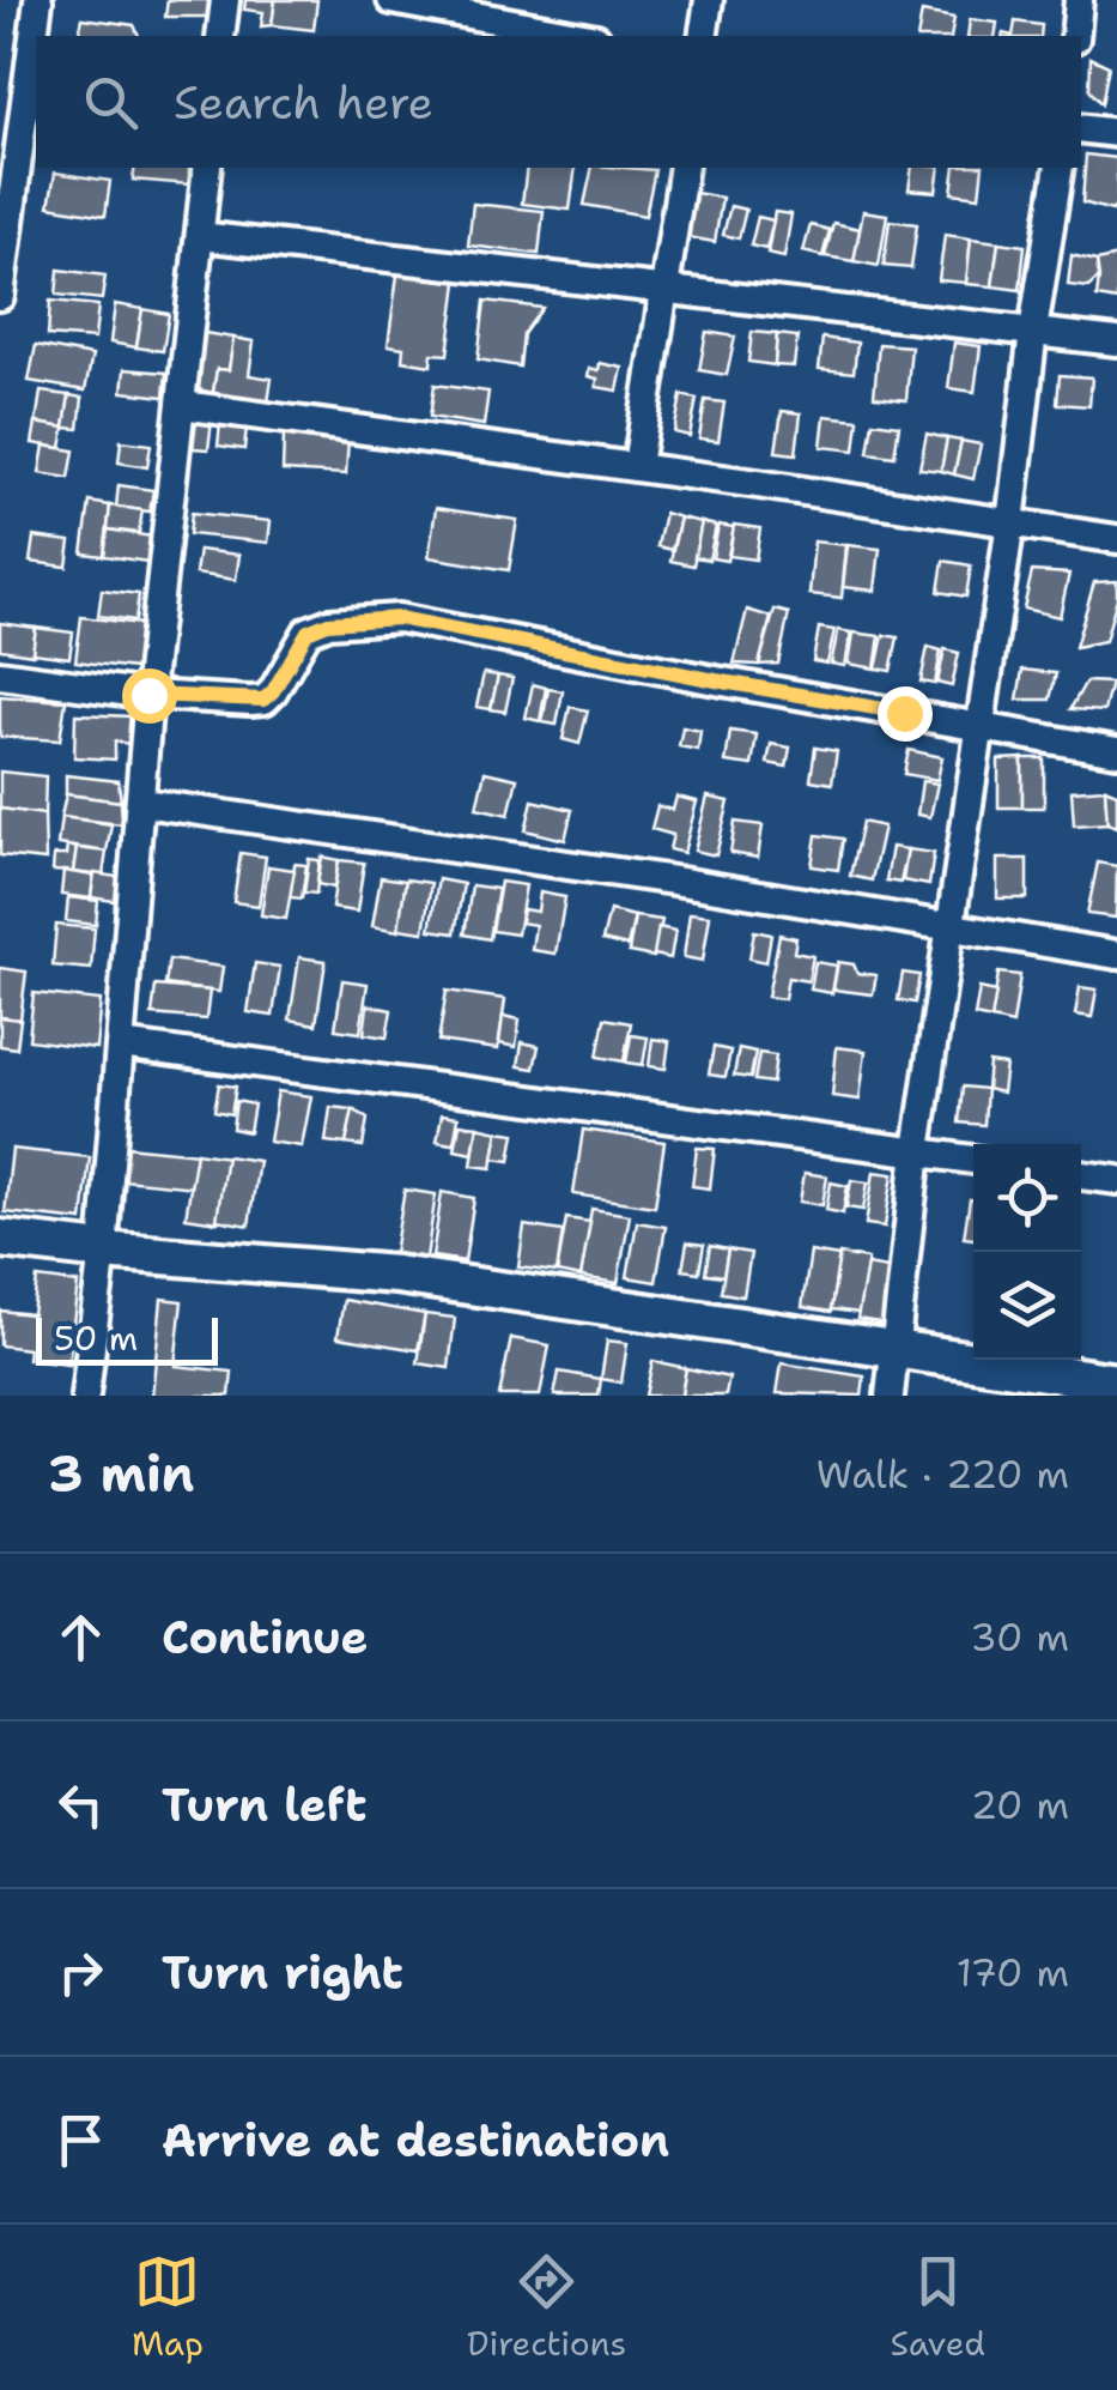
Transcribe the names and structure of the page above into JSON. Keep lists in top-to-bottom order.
{
  "scale_bar": "50 m",
  "page": {
    "search": "Search here",
    "scale": "50 m",
    "heading": ["3 min", "Walk · 220 m"],
    "list": [
      ["Continue", "30 m"],
      ["Turn left", "20 m"],
      ["Turn right", "170 m"],
      "Arrive at destination"
    ],
    "nav": ["Map", "Directions", "Saved"]
  }
}
